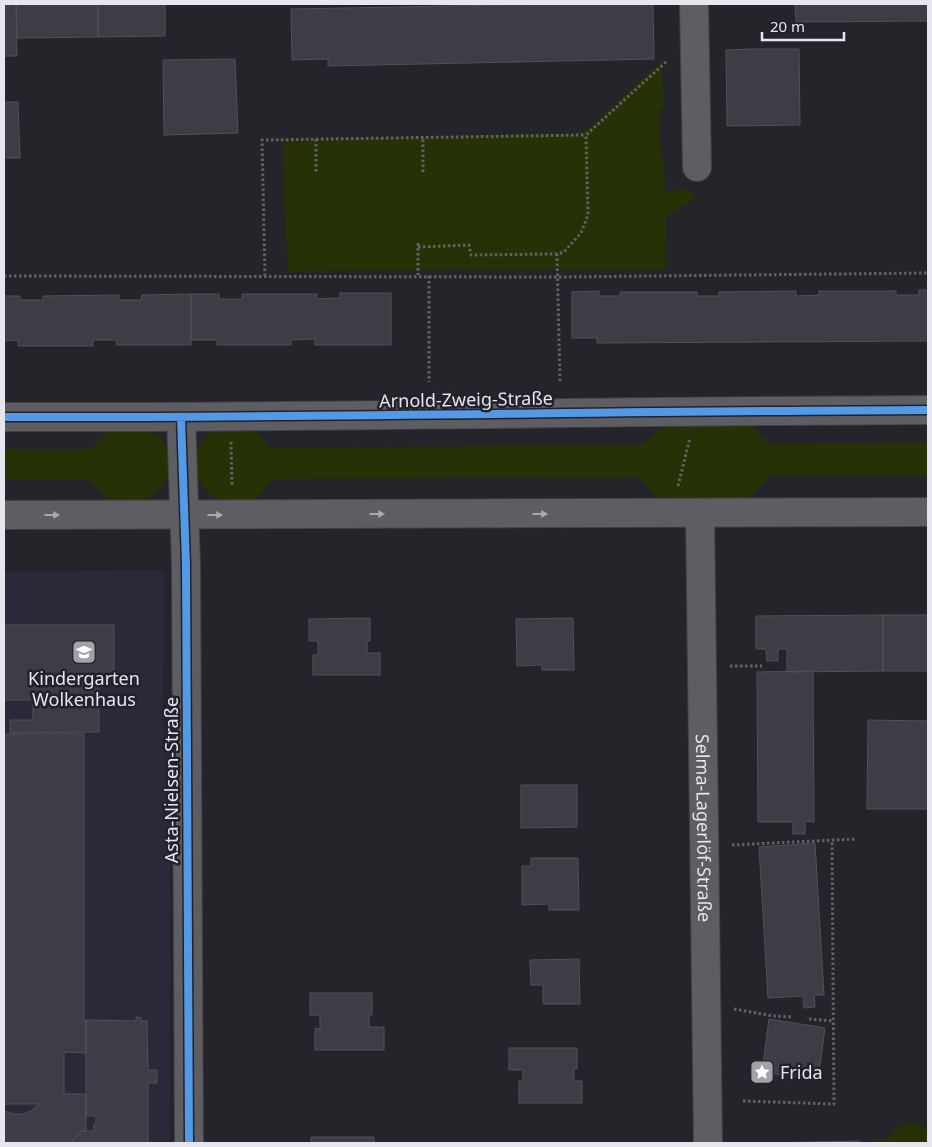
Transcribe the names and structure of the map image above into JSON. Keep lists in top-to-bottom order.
{
  "streets": {
    "street": ["Arnold-Zweig-Straße", "Asta-Nielsen-Straße", "Selma-Lagerlöf-Straße"]
  },
  "crossings": [
    ["Arnold-Zweig-Straße", "Asta-Nielsen-Straße"]
  ],
  "places": {
    "school or university": ["Kindergarten Wolkenhaus"],
    "place": ["Frida"]
  },
  "scale_bar": "20 m"
}
